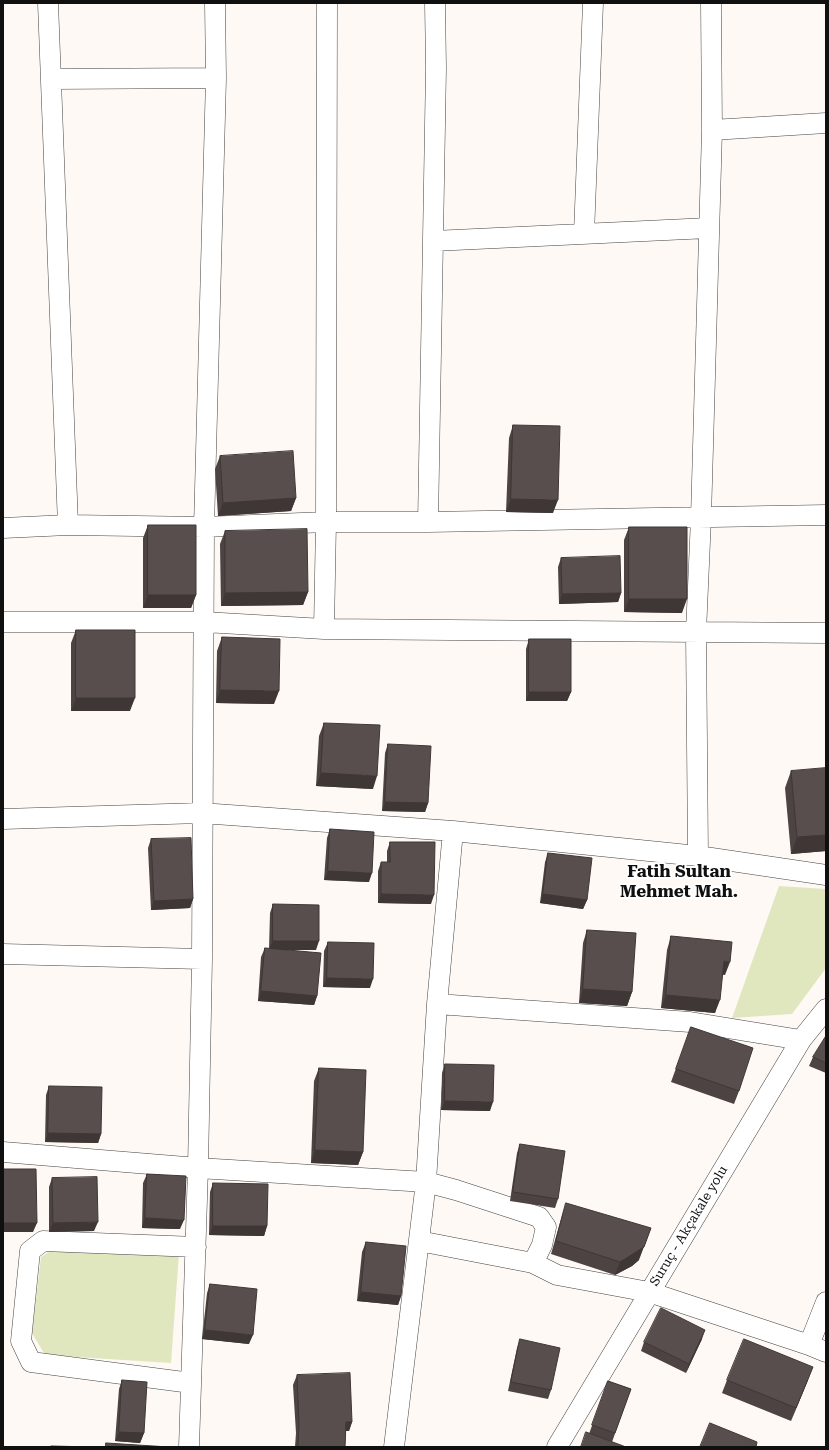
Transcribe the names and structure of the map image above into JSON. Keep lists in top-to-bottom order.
{
  "streets": {
    "street": ["Suruç - Akçakale yolu"]
  },
  "districts": ["Fatih Sultan Mehmet Mah."]
}
